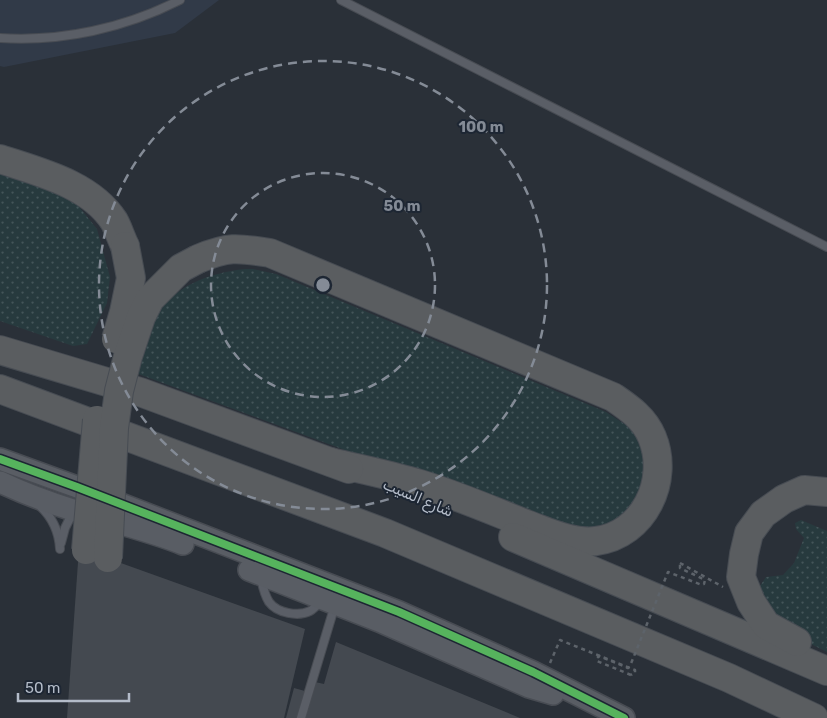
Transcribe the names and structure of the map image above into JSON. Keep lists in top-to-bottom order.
{
  "streets": {
    "highway": ["شارع السيب"]
  },
  "scale_bar": "50 m",
  "rings": ["100 m", "50 m"]
}
